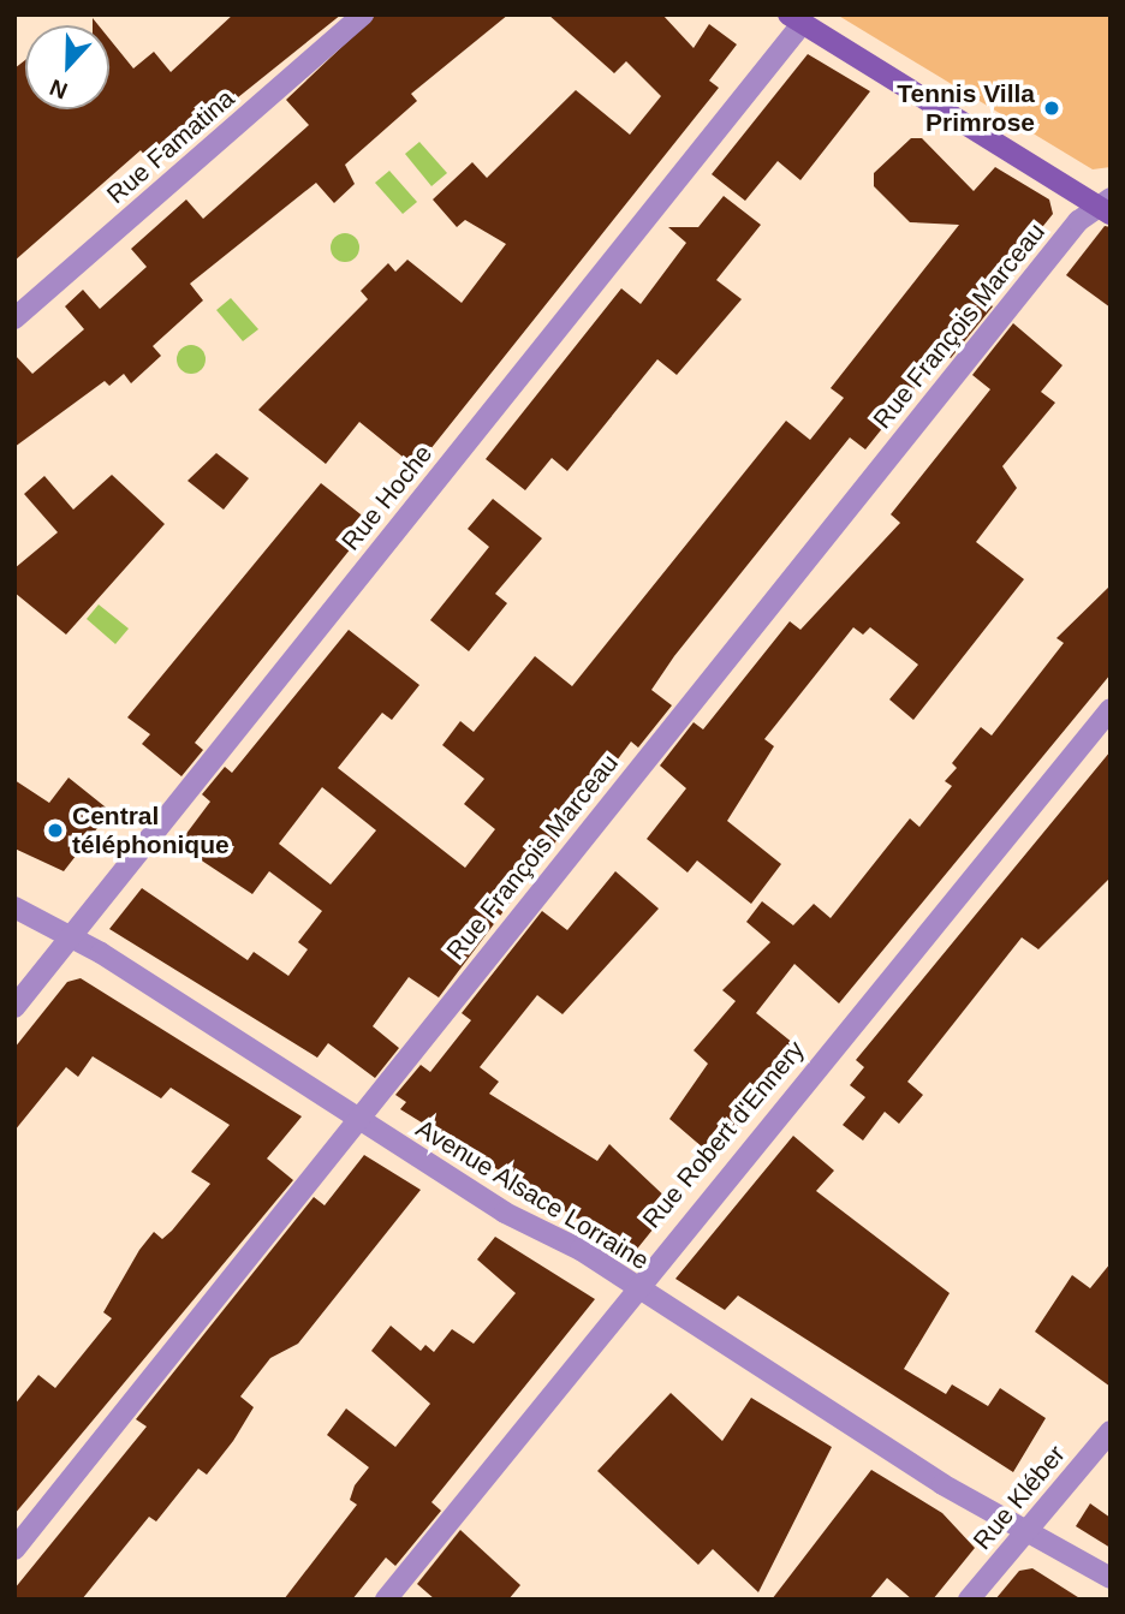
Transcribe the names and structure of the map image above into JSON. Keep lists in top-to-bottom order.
{
  "streets": {
    "street": [
      "Rue Famatina",
      "Rue François Marceau",
      "Rue Hoche",
      "Rue Robert d'Ennery",
      "Avenue Alsace Lorraine",
      "Rue Kléber"
    ]
  },
  "crossings": [
    ["Rue François Marceau", "Avenue Alsace Lorraine"],
    ["Rue Hoche", "Avenue Alsace Lorraine"],
    ["Rue Robert d'Ennery", "Avenue Alsace Lorraine"],
    ["Avenue Alsace Lorraine", "Rue Kléber"]
  ],
  "places": ["Tennis Villa Primrose", "Central téléphonique"],
  "north": "bottom"
}
